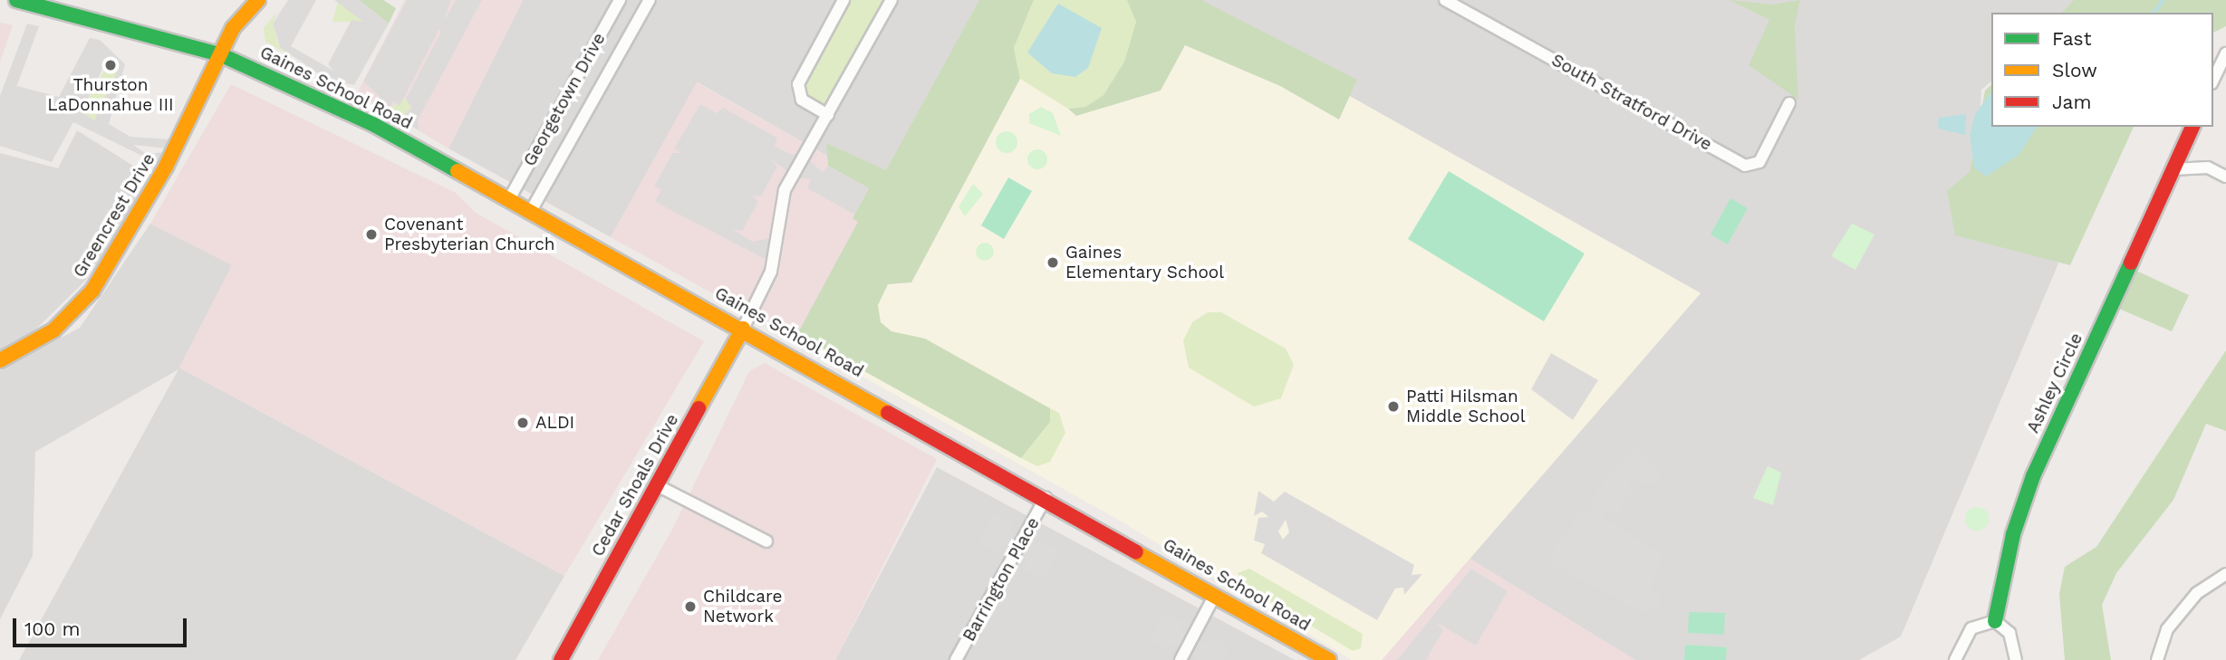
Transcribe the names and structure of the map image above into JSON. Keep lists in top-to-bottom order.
{
  "streets": {
    "main road": [
      "Gaines School Road",
      "Greencrest Drive",
      "Ashley Circle",
      "Cedar Shoals Drive"
    ],
    "street": ["Georgetown Drive", "South Stratford Drive", "Barrington Place"]
  },
  "crossings": [
    ["Gaines School Road", "Georgetown Drive"],
    ["Gaines School Road", "Greencrest Drive"],
    ["Gaines School Road", "Cedar Shoals Drive"],
    ["Gaines School Road", "Barrington Place"]
  ],
  "places": [
    "Thurston LaDonnahue III",
    "Covenant Presbyterian Church",
    "Gaines Elementary School",
    "Patti Hilsman Middle School",
    "ALDI",
    "Childcare Network"
  ],
  "legend": ["Fast", "Slow", "Jam"],
  "scale_bar": "100 m"
}
